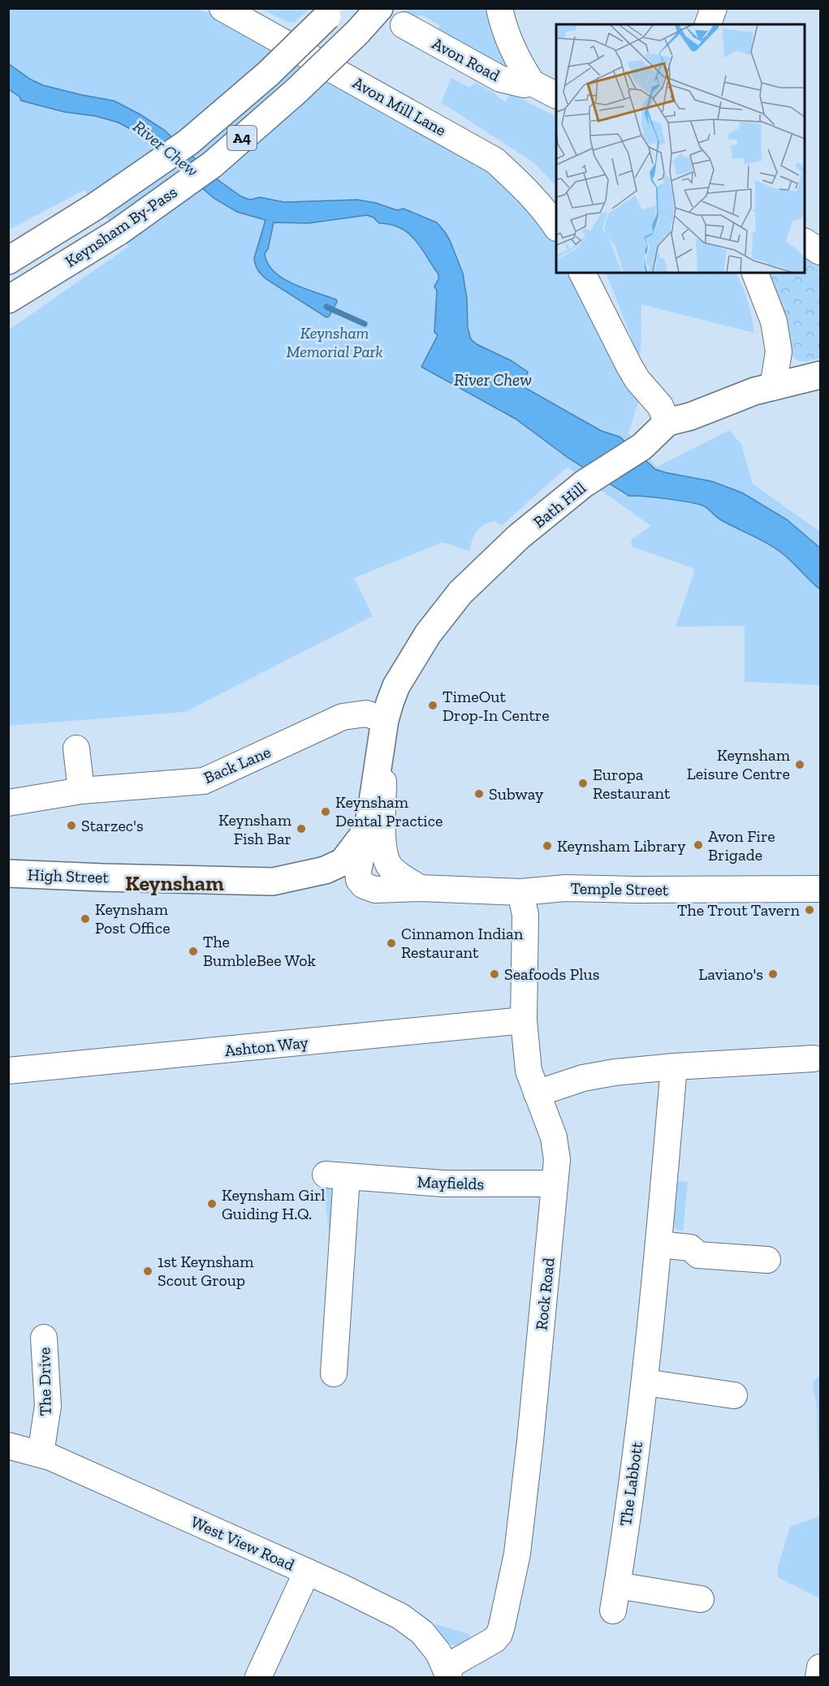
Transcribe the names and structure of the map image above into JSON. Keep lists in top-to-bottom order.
{
  "streets": {
    "main road": [
      "A4",
      "Keynsham By-Pass",
      "Bath Hill",
      "High Street"
    ],
    "street": [
      "Avon Road",
      "Avon Mill Lane",
      "Back Lane",
      "Temple Street",
      "Ashton Way",
      "Mayfields",
      "Rock Road",
      "The Drive",
      "The Labbott",
      "West View Road"
    ]
  },
  "crossings": [
    ["Bath Hill", "Back Lane"],
    ["Bath Hill", "High Street"],
    ["Back Lane", "High Street"],
    ["High Street", "Temple Street"],
    ["Temple Street", "Rock Road"],
    ["Ashton Way", "Rock Road"],
    ["Mayfields", "Rock Road"],
    ["Rock Road", "West View Road"],
    ["The Drive", "West View Road"]
  ],
  "districts": ["Keynsham"],
  "water": ["River Chew"],
  "parks": ["Keynsham Memorial Park"],
  "places": [
    "TimeOut Drop-In Centre",
    "Keynsham Leisure Centre",
    "Europa Restaurant",
    "Subway",
    "Keynsham Dental Practice",
    "Starzec's",
    "Keynsham Fish Bar",
    "Avon Fire Brigade",
    "Keynsham Library",
    "The Trout Tavern",
    "Keynsham Post Office",
    "Cinnamon Indian Restaurant",
    "The BumbleBee Wok",
    "Seafoods Plus",
    "Laviano's",
    "Keynsham Girl Guiding H.Q.",
    "1st Keynsham Scout Group"
  ]
}
